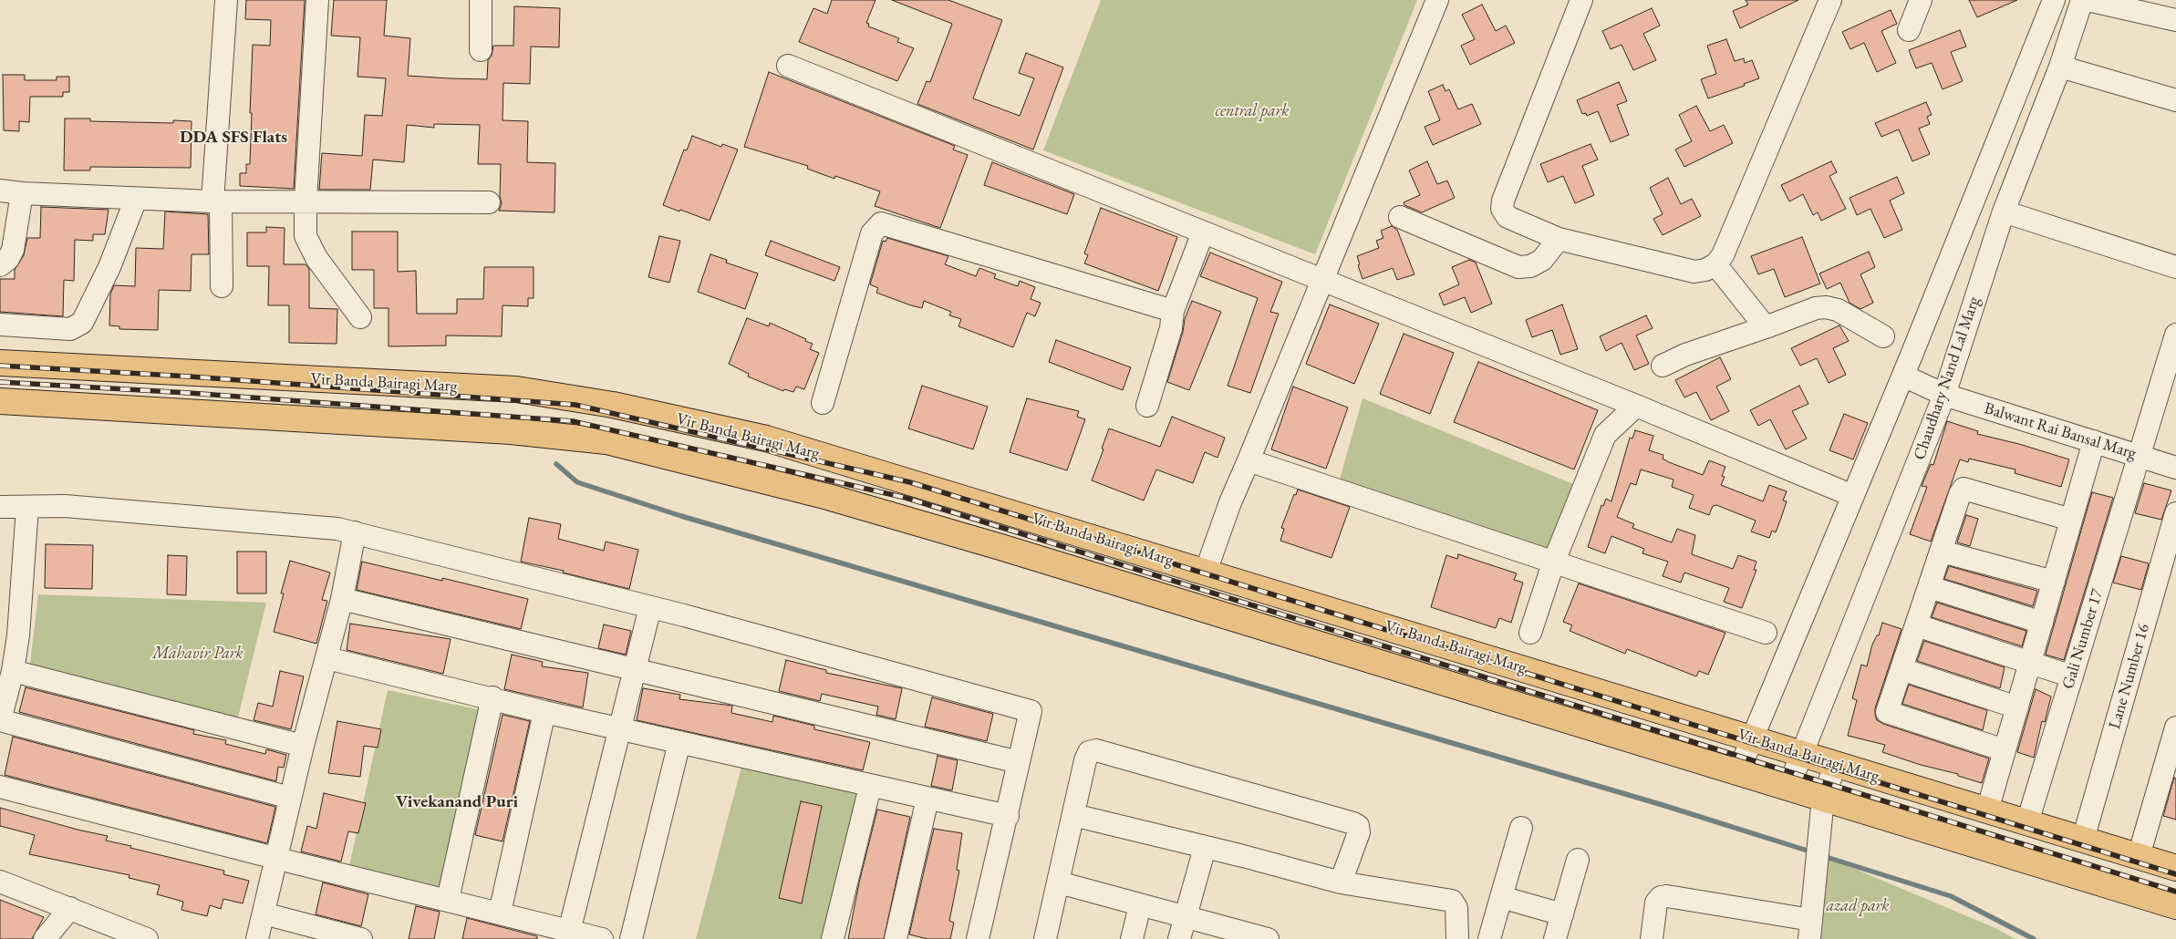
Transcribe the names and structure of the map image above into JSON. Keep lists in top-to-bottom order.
{
  "streets": {
    "main road": ["Vir Banda Bairagi Marg"],
    "street": [
      "Chaudhary Nand Lal Marg",
      "Balwant Rai Bansal Marg",
      "Gali Number 17",
      "Lane Number 16"
    ]
  },
  "crossings": [
    ["Chaudhary Nand Lal Marg", "Vir Banda Bairagi Marg"],
    ["Chaudhary Nand Lal Marg", "Balwant Rai Bansal Marg"],
    ["Vir Banda Bairagi Marg", "Gali Number 17"],
    ["Vir Banda Bairagi Marg", "Lane Number 16"],
    ["Balwant Rai Bansal Marg", "Gali Number 17"]
  ],
  "districts": ["DDA SFS Flats", "Vivekanand Puri"],
  "parks": ["central park", "Mahavir Park", "azad park"]
}
